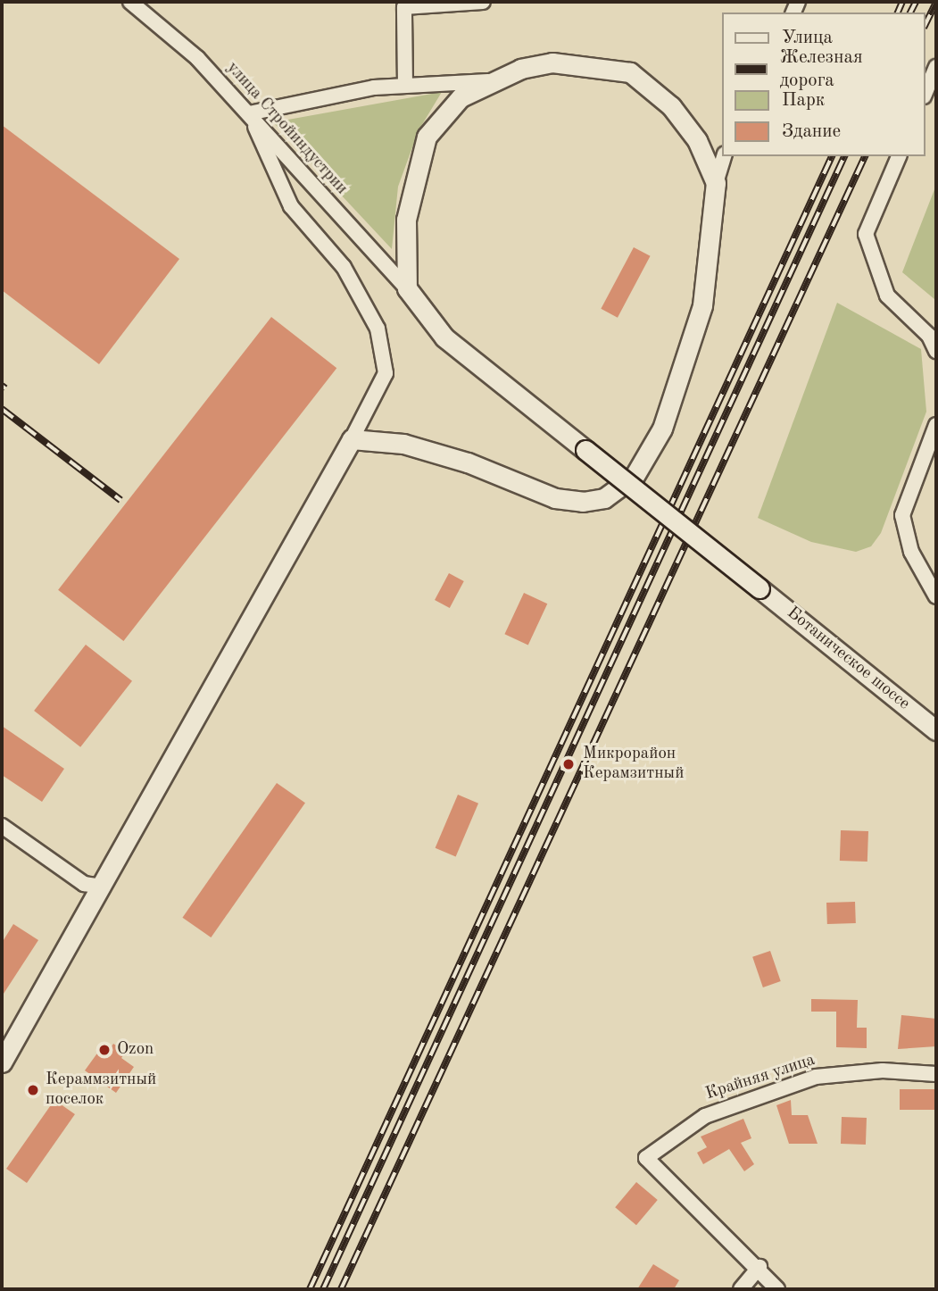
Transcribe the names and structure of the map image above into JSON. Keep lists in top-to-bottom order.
{
  "streets": {
    "street": ["улица Стройиндустрии", "Ботаническое шоссе", "Крайняя улица"]
  },
  "crossings": [
    ["улица Стройиндустрии", "Ботаническое шоссе"]
  ],
  "places": ["Микрорайон Керамзитный", "Ozon", "Кераммзитный поселок"],
  "legend": [
    "Улица",
    "Железная дорога",
    "Парк",
    "Здание"
  ]
}
